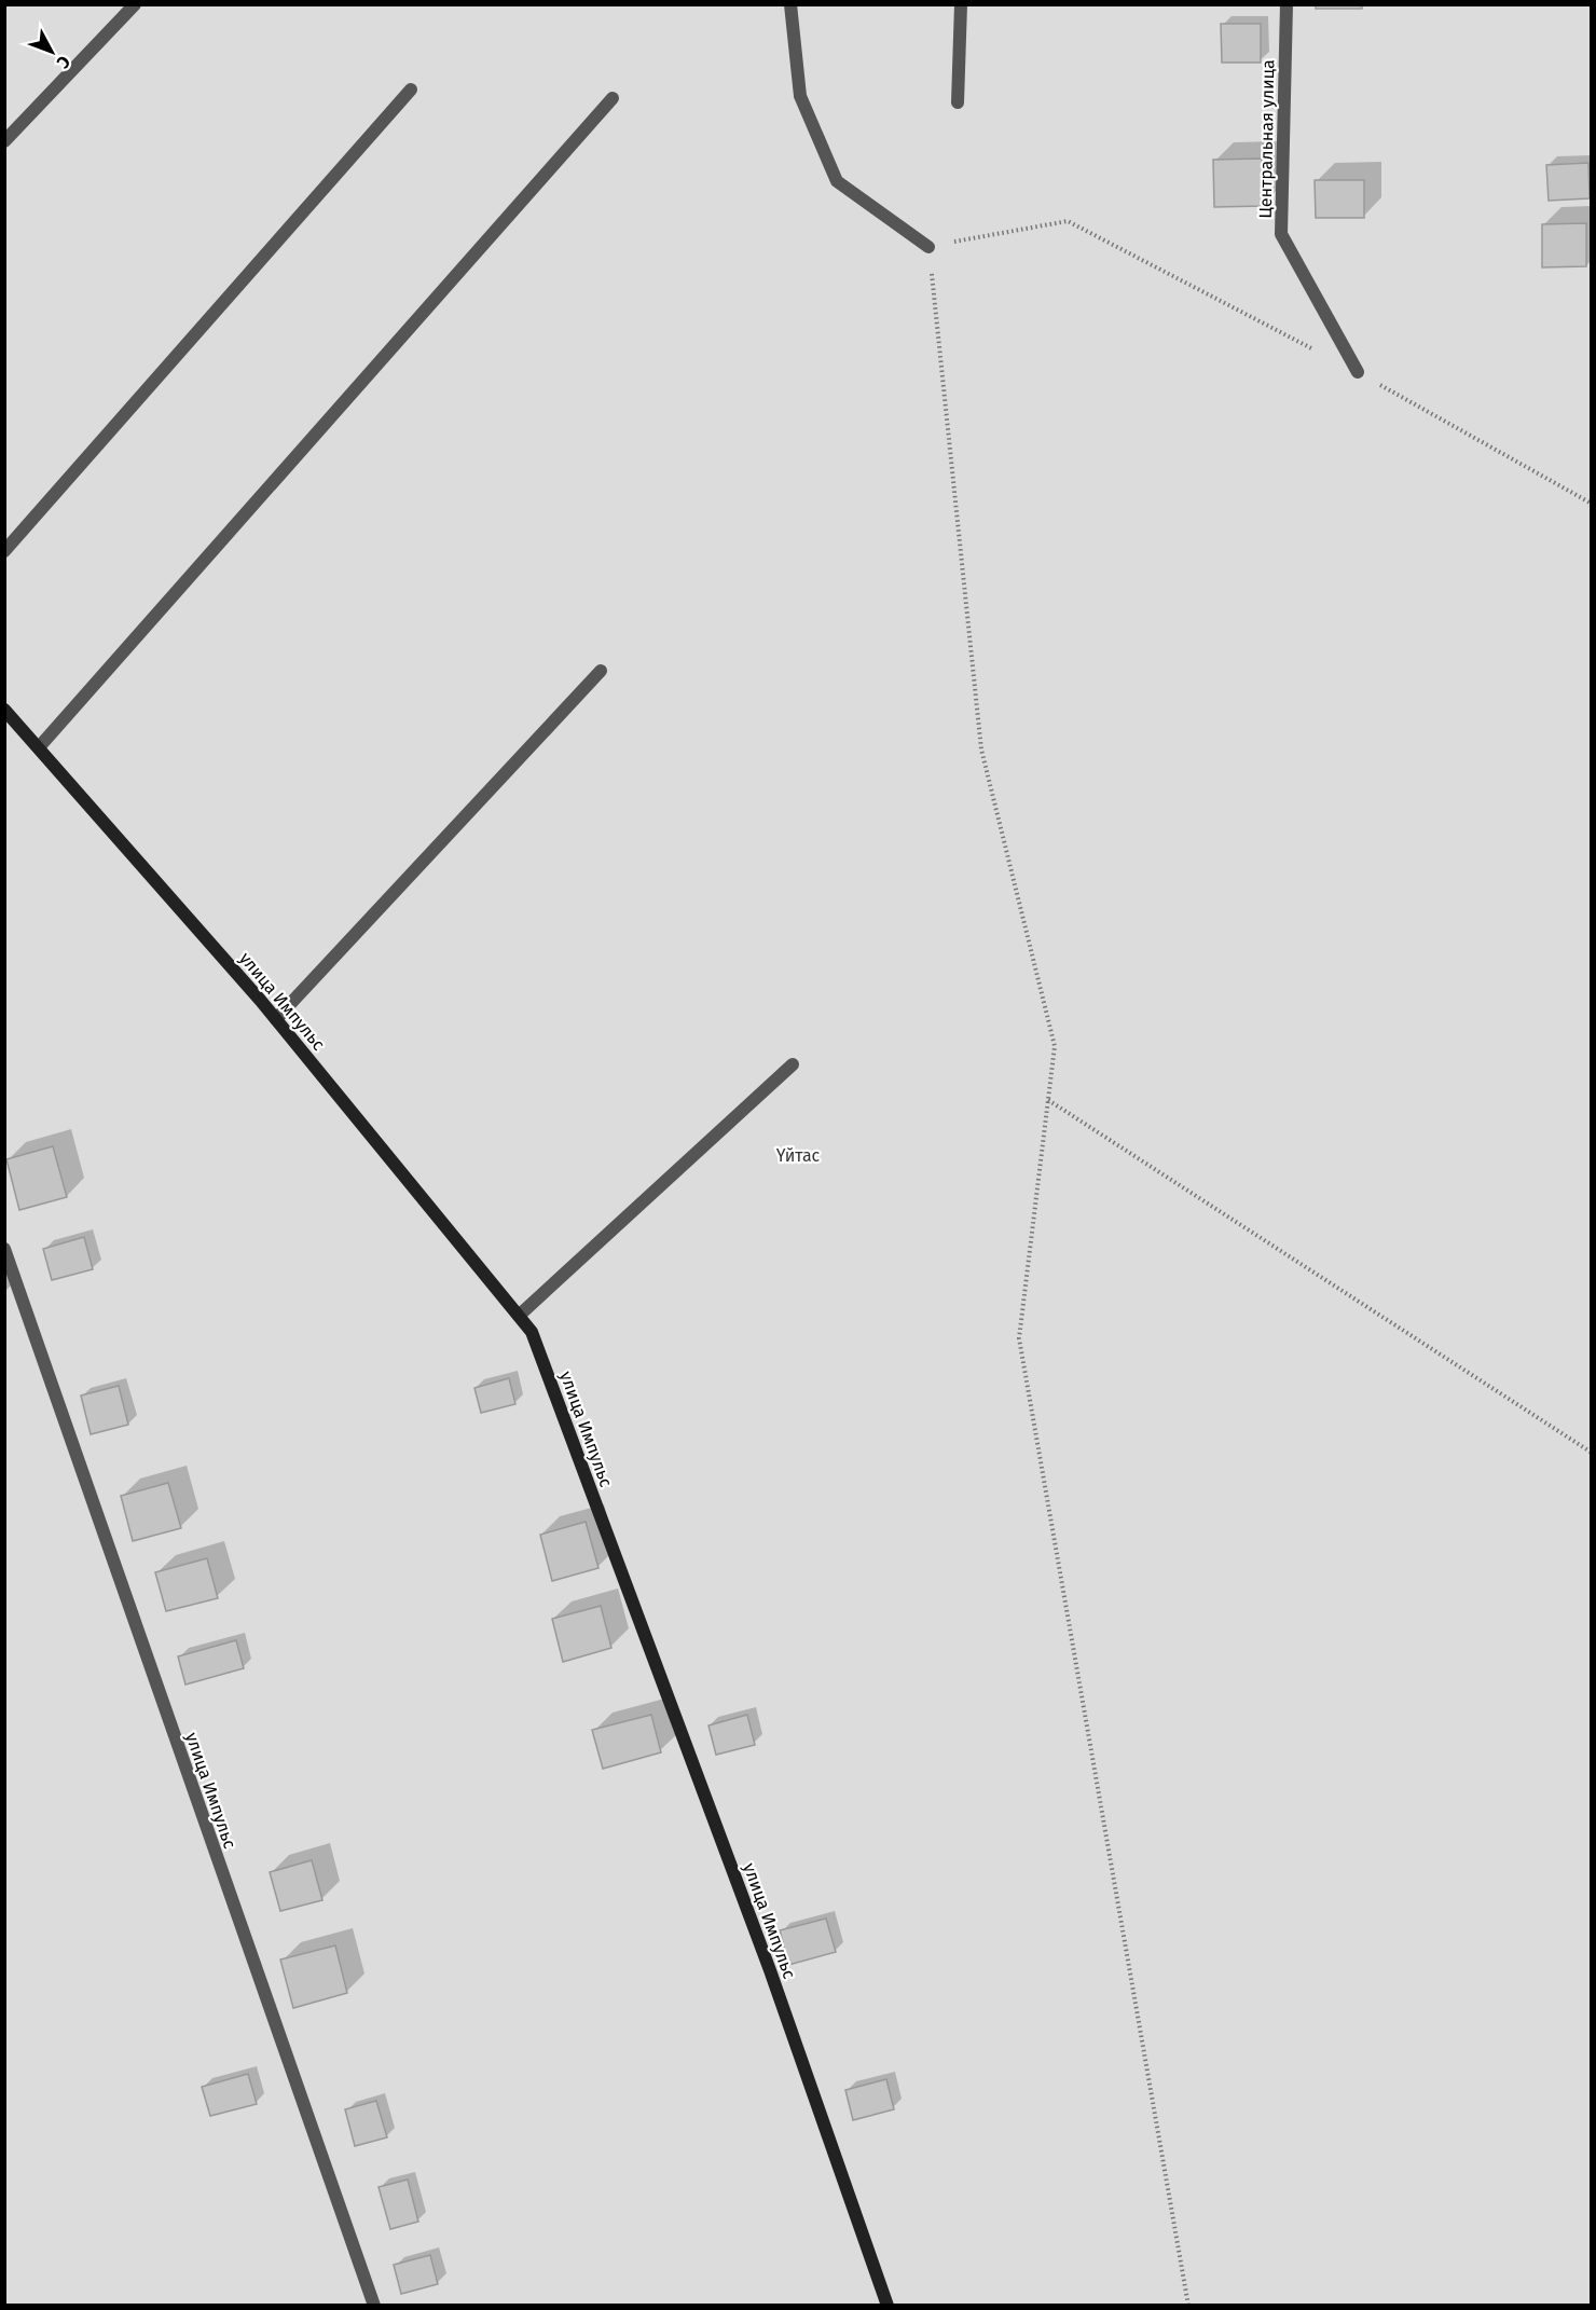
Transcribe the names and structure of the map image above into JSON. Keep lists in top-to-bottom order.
{
  "streets": {
    "street": ["Центральная улица", "улица Импульс"]
  },
  "parks": ["Үйтас"],
  "north": "bottom right"
}
